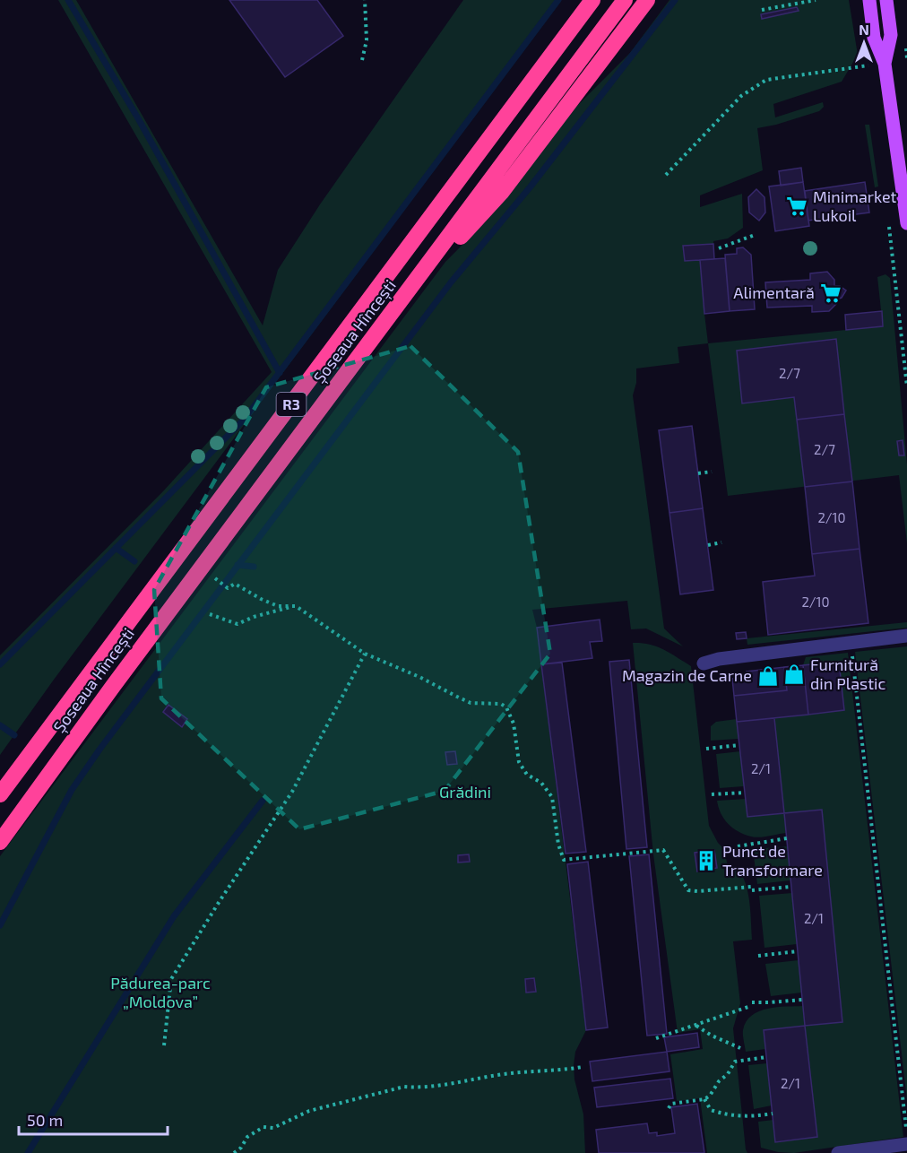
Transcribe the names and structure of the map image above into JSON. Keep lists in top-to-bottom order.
{
  "streets": {
    "highway": ["Șoseaua Hîncești", "R3"]
  },
  "crossings": [
    ["Șoseaua Hîncești", "R3"]
  ],
  "parks": ["Grădini", "Pădurea-parc „Moldova”"],
  "places": {
    "supermarket": ["Minimarket Lukoil", "Alimentară"],
    "shop": ["Furnitură din Plastic", "Magazin de Carne"],
    "building": ["Punct de Transformare"]
  },
  "house_numbers": [
    "2/7",
    "2/7",
    "2/10",
    "2/10",
    "2/1",
    "2/1",
    "2/1"
  ],
  "scale_bar": "50 m",
  "north": "top"
}
